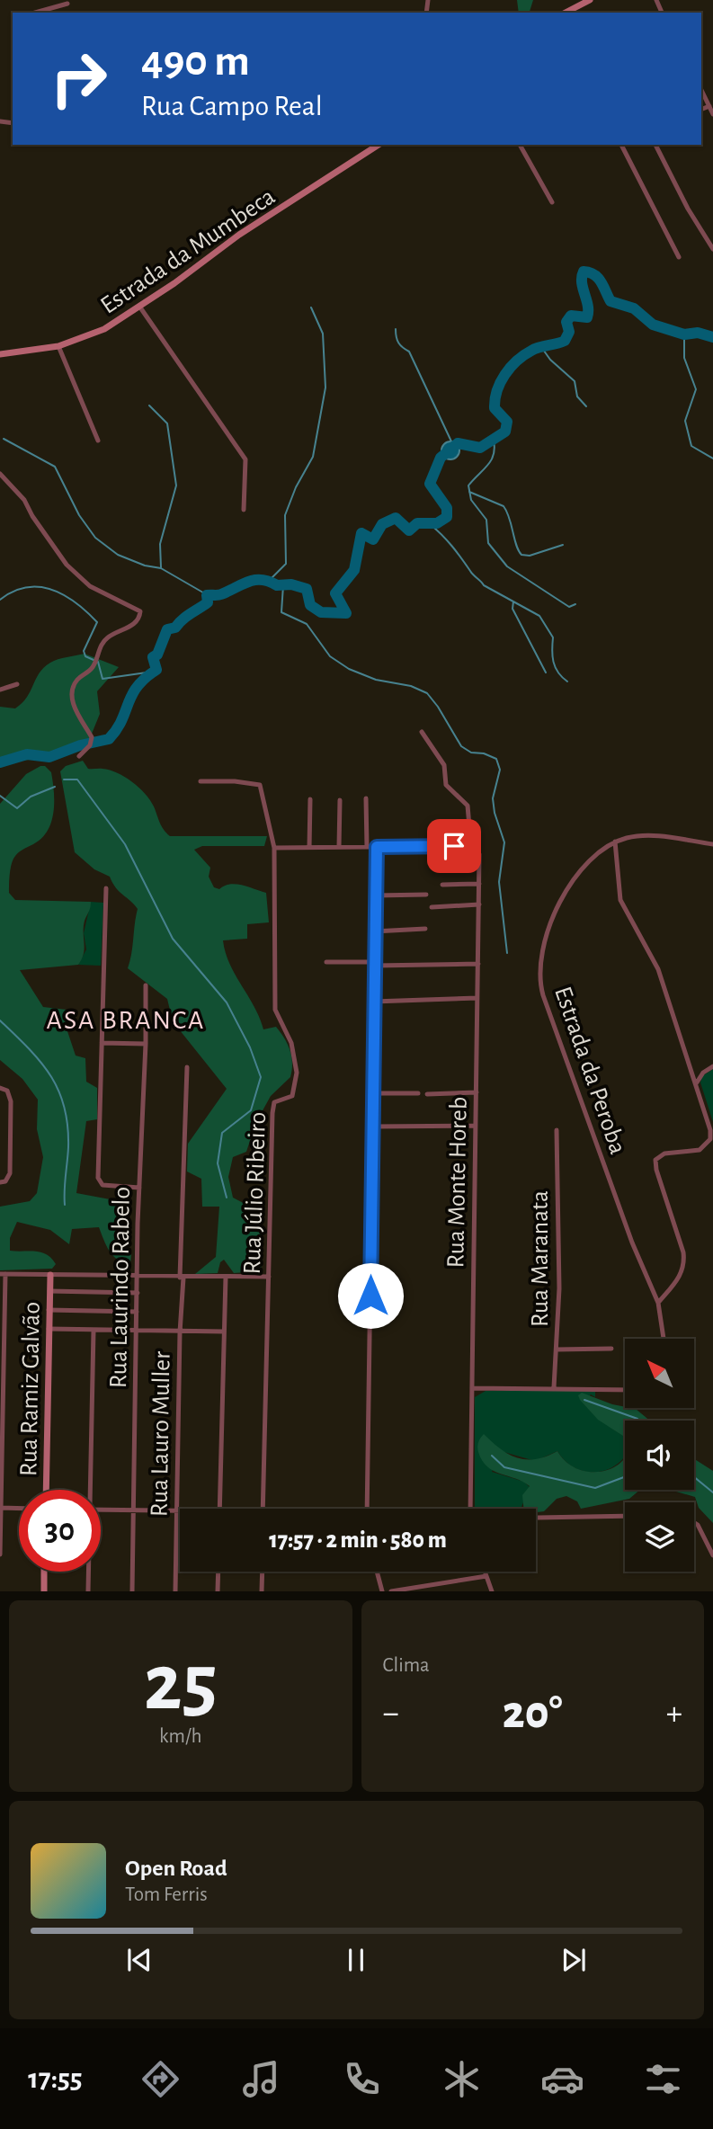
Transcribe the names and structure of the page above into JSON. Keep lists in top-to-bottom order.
{
  "streets": {
    "main road": ["Estrada da Mumbeca", "Rua Ramiz Galvão"],
    "street": [
      "Estrada da Peroba",
      "Rua Monte Horeb",
      "Rua Júlio Ribeiro",
      "Rua Maranata",
      "Rua Laurindo Rabelo",
      "Rua Lauro Muller"
    ]
  },
  "districts": ["ASA BRANCA"],
  "north": "top left",
  "page": {
    "turn": ["490 m", "Rua Campo Real"],
    "limit": "30",
    "trip": "17:57 · 2 min · 580 m",
    "tile": [
      ["25", "km/h"],
      "Clima"
    ],
    "heat": ["−", "20°", "+"],
    "song": ["Open Road", "Tom Ferris"],
    "tabs": "17:55"
  }
}
